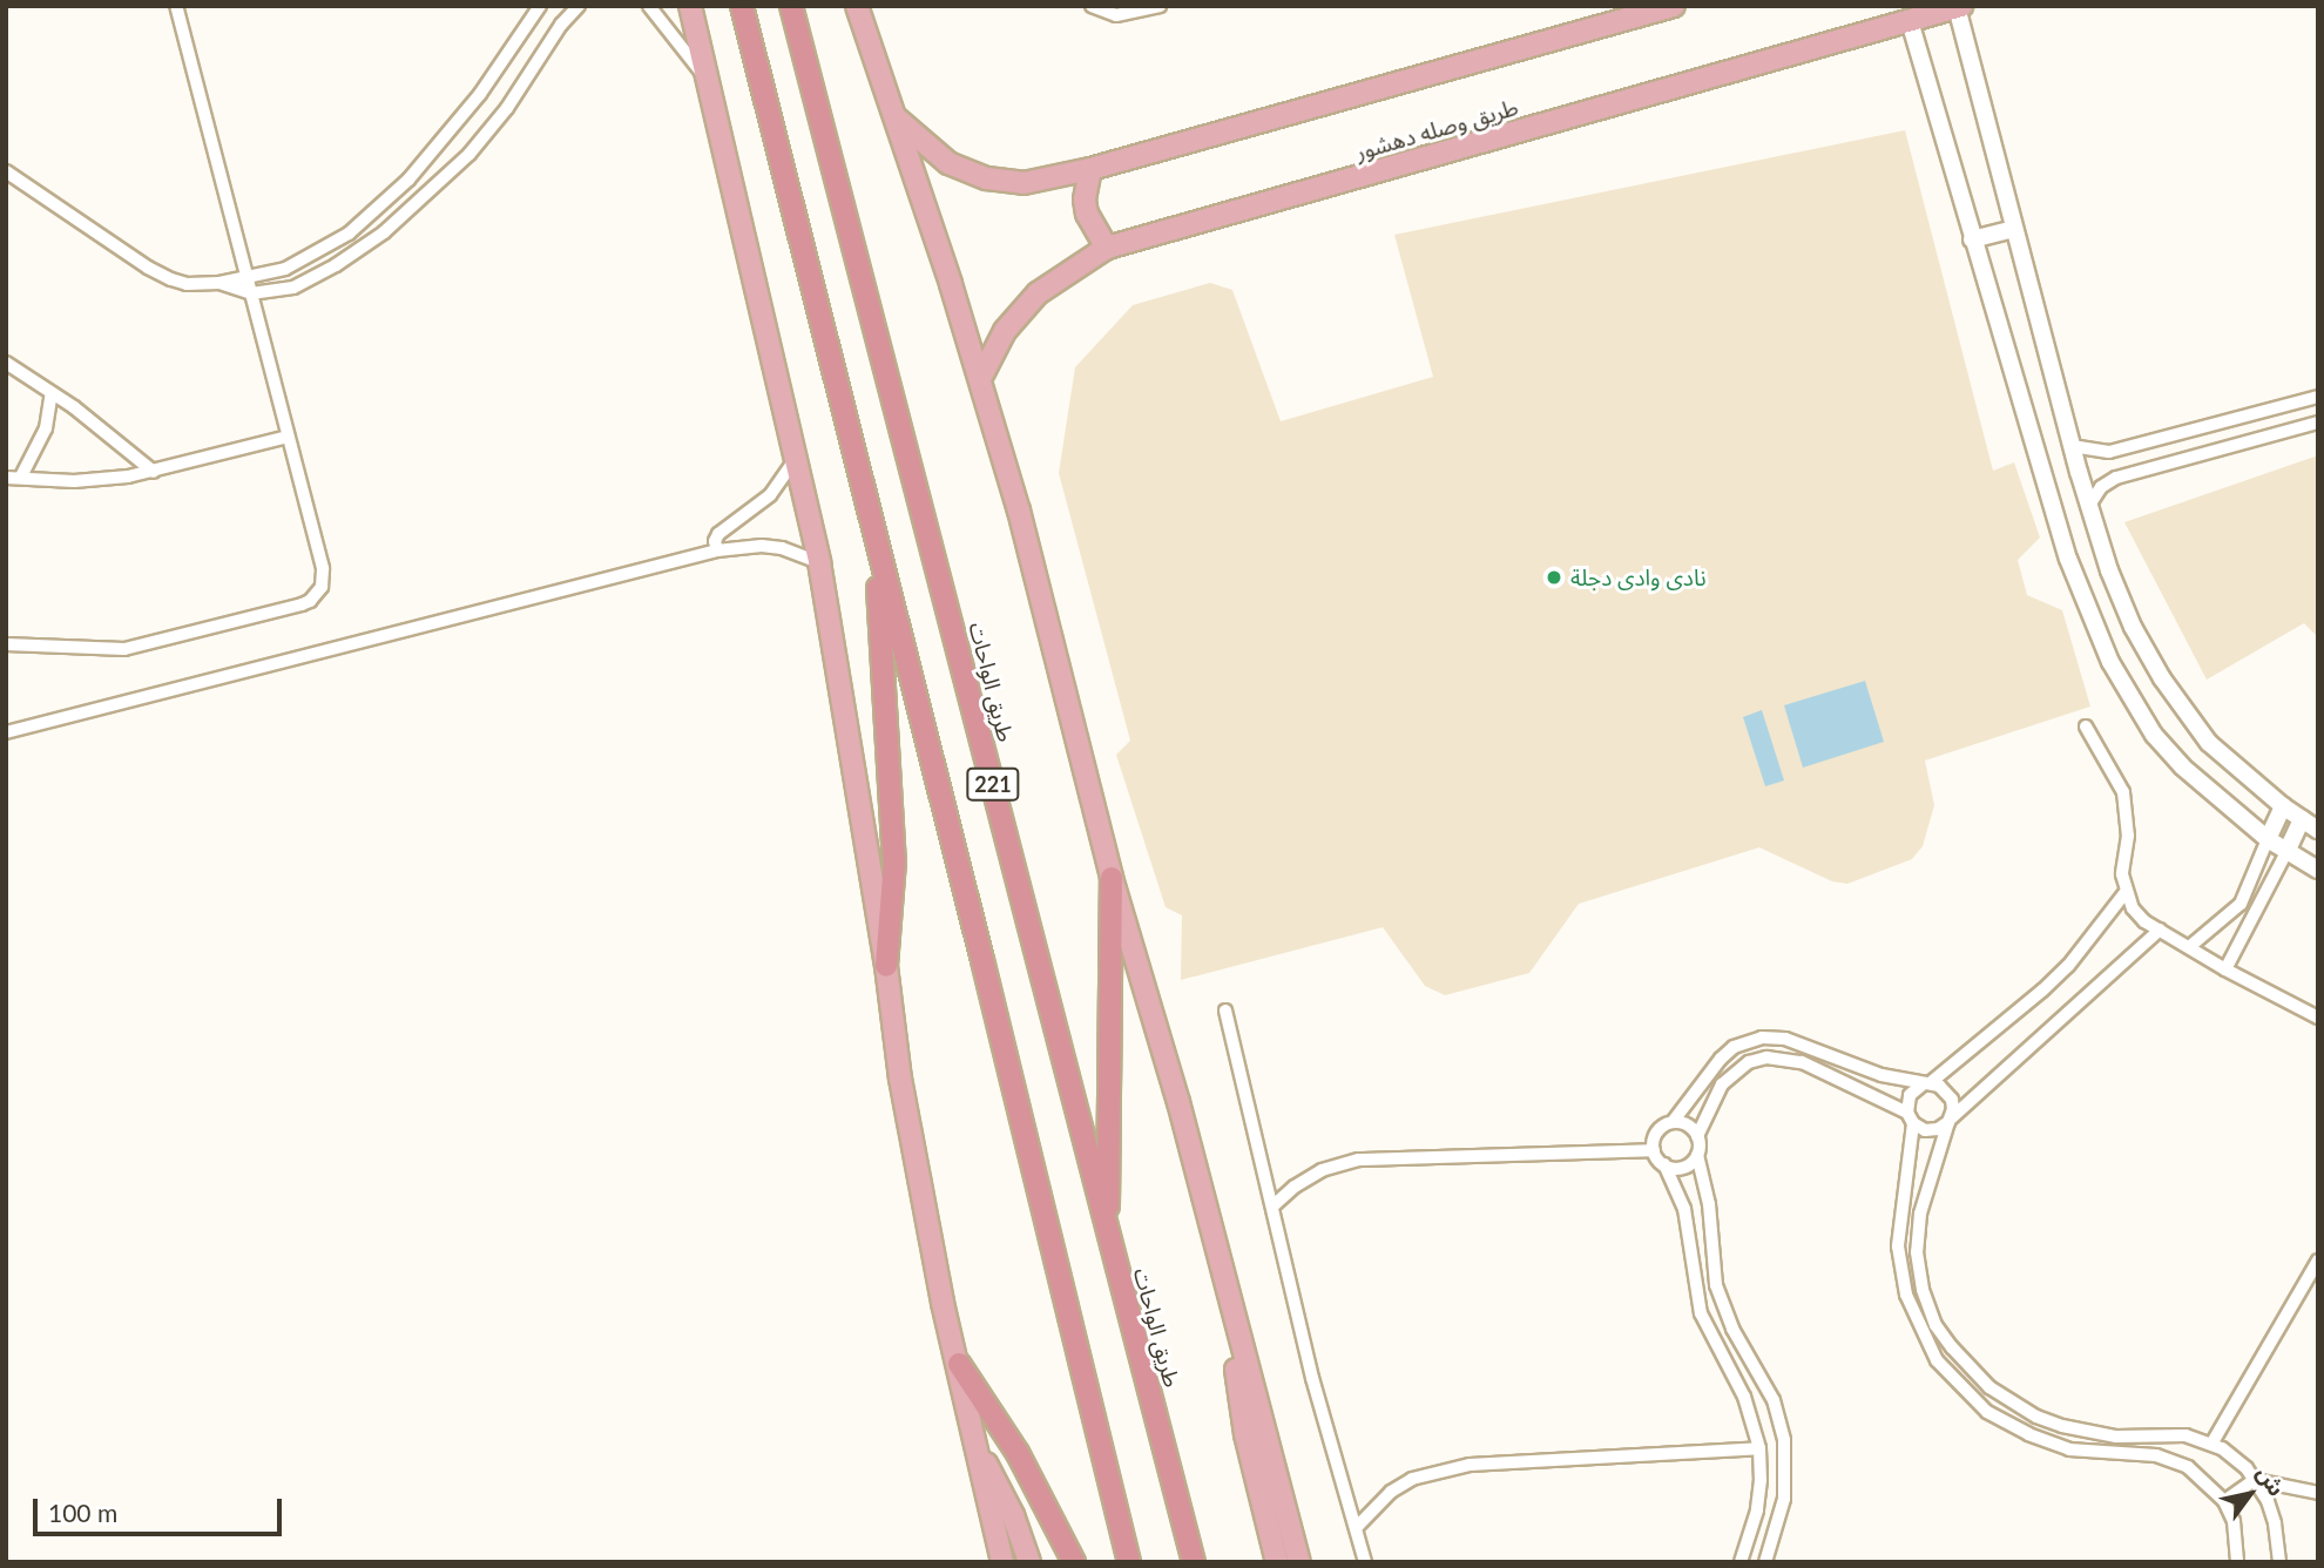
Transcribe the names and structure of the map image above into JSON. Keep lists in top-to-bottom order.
{
  "streets": {
    "highway": ["طريق الواحات", "221"],
    "main road": ["طريق وصله دهشور"]
  },
  "places": ["نادى وادى دجلة"],
  "scale_bar": "100 m",
  "north": "top right"
}
